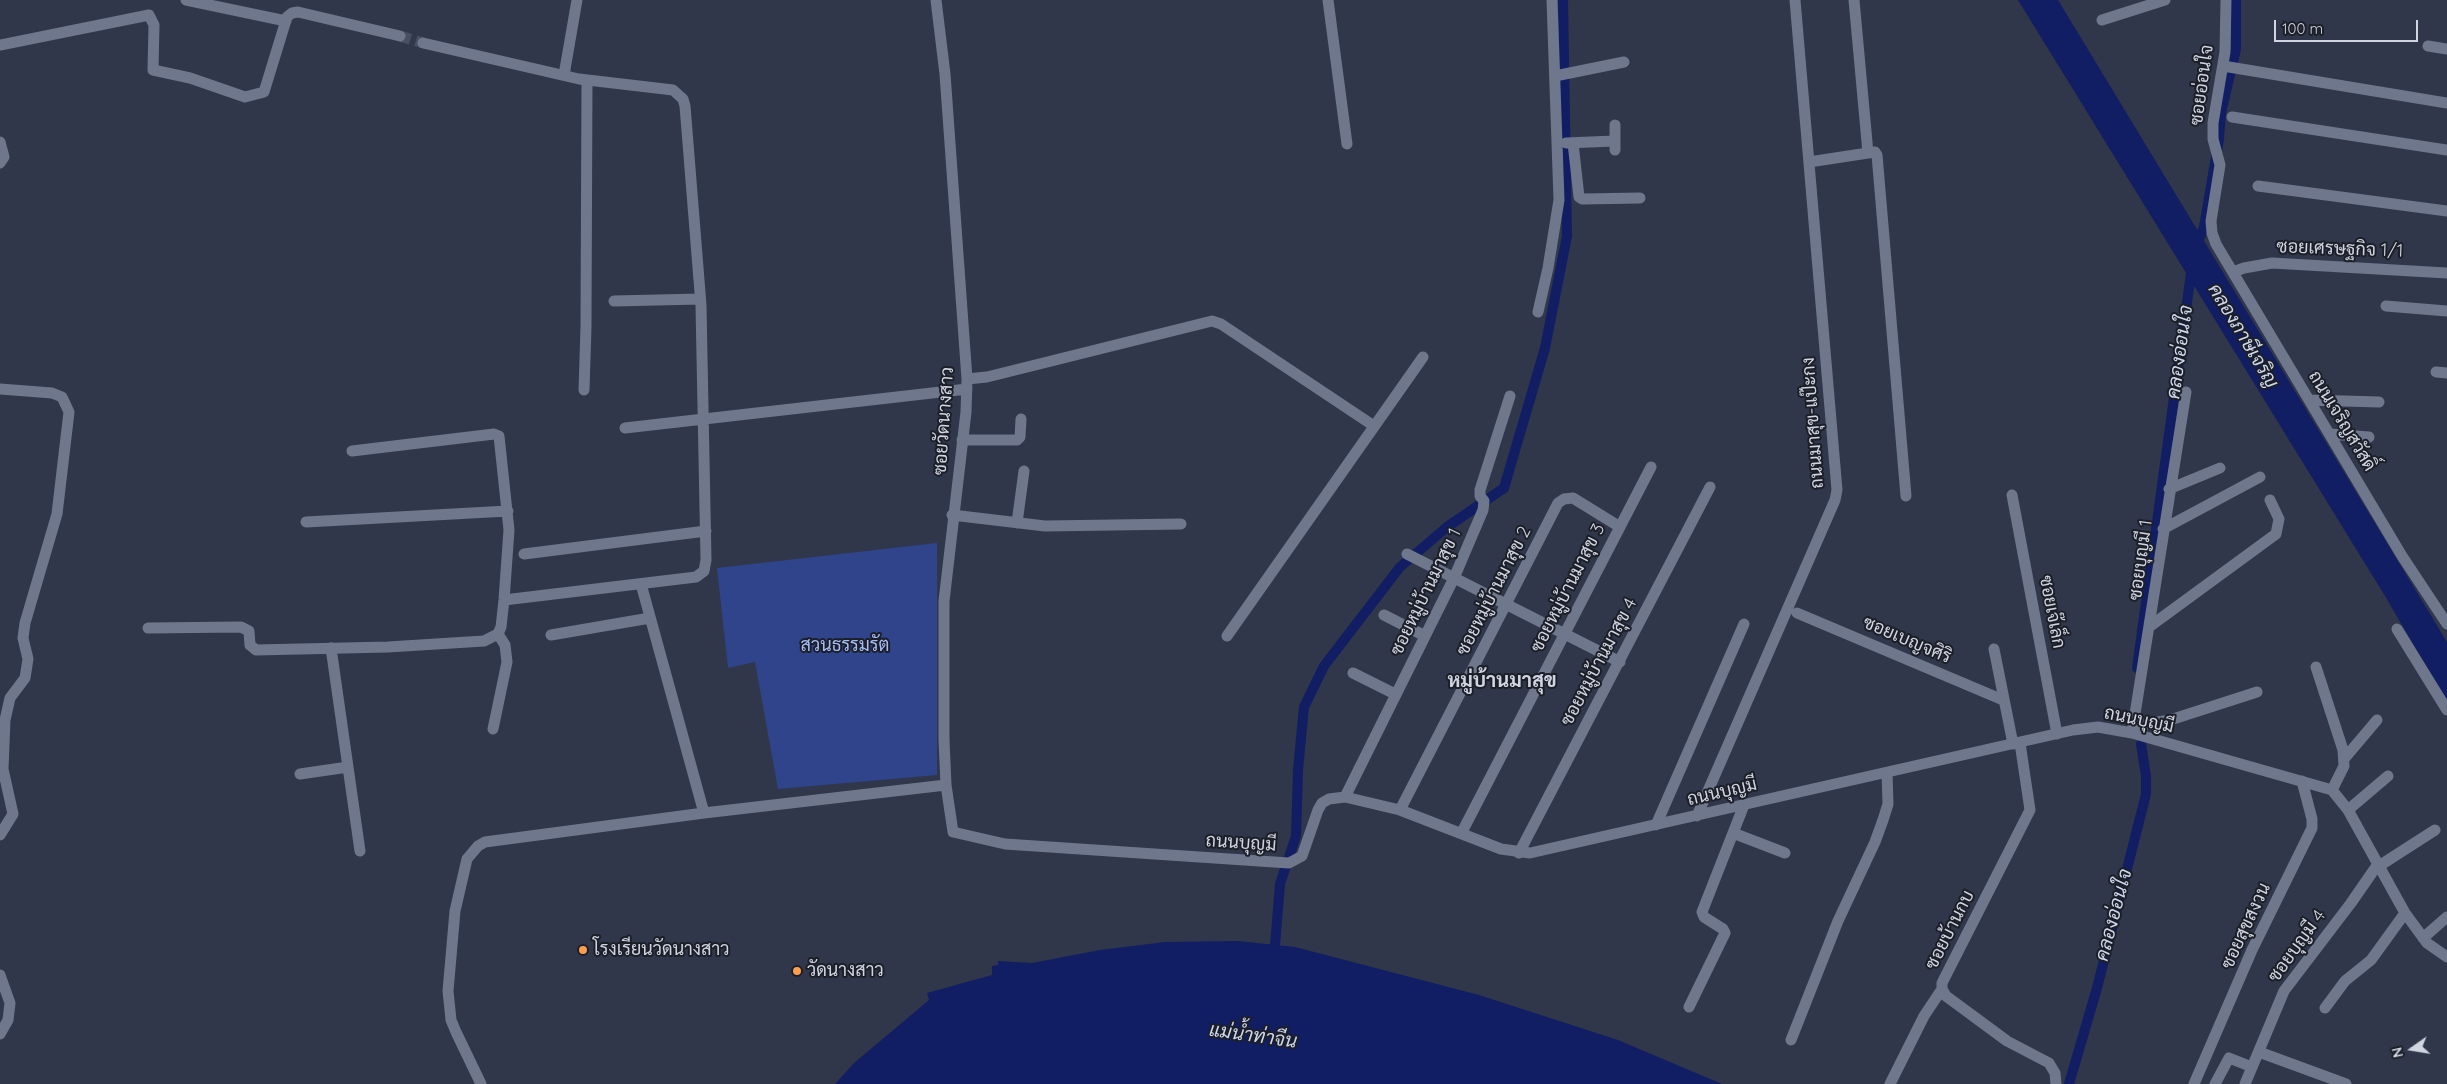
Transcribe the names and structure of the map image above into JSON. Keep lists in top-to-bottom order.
{
  "streets": {
    "street": [
      "ซอยอ่อนใจ",
      "ซอยเศรษฐกิจ 1/1",
      "ซอยวัดนางสาว",
      "ถนนเจริญสวัสดิ์",
      "ถนนมาสุข-แป๊ะกง",
      "ซอยบุญมี 1",
      "ซอยหมู่บ้านมาสุข 3",
      "ซอยหมู่บ้านมาสุข 2",
      "ซอยหมู่บ้านมาสุข 1",
      "ซอยเจ๊เล็ก",
      "ซอยเบญจศิริ",
      "ซอยหมู่บ้านมาสุข 4",
      "ถนนบุญมี",
      "ซอยสุขสงวน",
      "ซอยบ้านกบ",
      "ซอยบุญมี 4"
    ]
  },
  "crossings": [
    ["ซอยอ่อนใจ", "ถนนเจริญสวัสดิ์"],
    ["ซอยเศรษฐกิจ 1/1", "ถนนเจริญสวัสดิ์"],
    ["ซอยวัดนางสาว", "ถนนบุญมี"],
    ["ถนนมาสุข-แป๊ะกง", "ถนนบุญมี"],
    ["ซอยบุญมี 1", "ถนนบุญมี"],
    ["ซอยหมู่บ้านมาสุข 3", "ซอยหมู่บ้านมาสุข 2"],
    ["ซอยหมู่บ้านมาสุข 3", "ถนนบุญมี"],
    ["ซอยหมู่บ้านมาสุข 2", "ถนนบุญมี"],
    ["ซอยหมู่บ้านมาสุข 1", "ถนนบุญมี"],
    ["ซอยเจ๊เล็ก", "ถนนบุญมี"],
    ["ซอยหมู่บ้านมาสุข 4", "ถนนบุญมี"],
    ["ถนนบุญมี", "ซอยสุขสงวน"],
    ["ถนนบุญมี", "ซอยบ้านกบ"]
  ],
  "districts": ["หมู่บ้านมาสุข"],
  "water": ["คลองภาษีเจริญ", "คลองอ่อนใจ", "แม่น้ำท่าจีน"],
  "parks": ["สวนธรรมรัต"],
  "places": ["โรงเรียนวัดนางสาว", "วัดนางสาว"],
  "scale_bar": "100 m",
  "north": "left"
}
